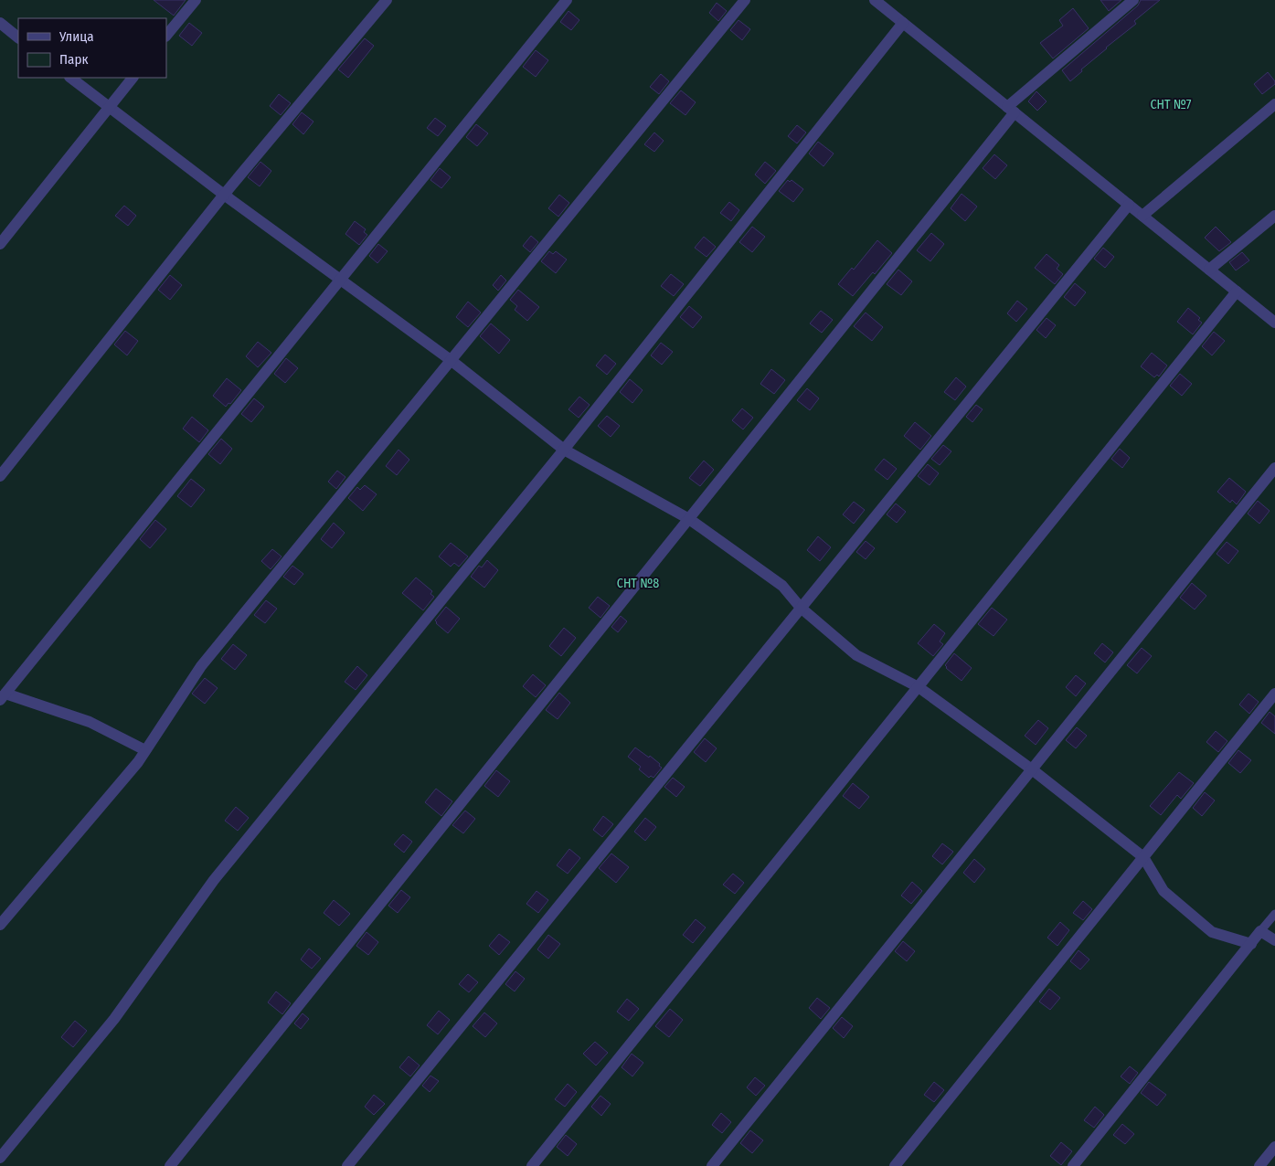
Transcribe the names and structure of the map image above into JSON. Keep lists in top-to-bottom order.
{
  "parks": ["СНТ №7", "СНТ №8"],
  "legend": ["Улица", "Парк"]
}
